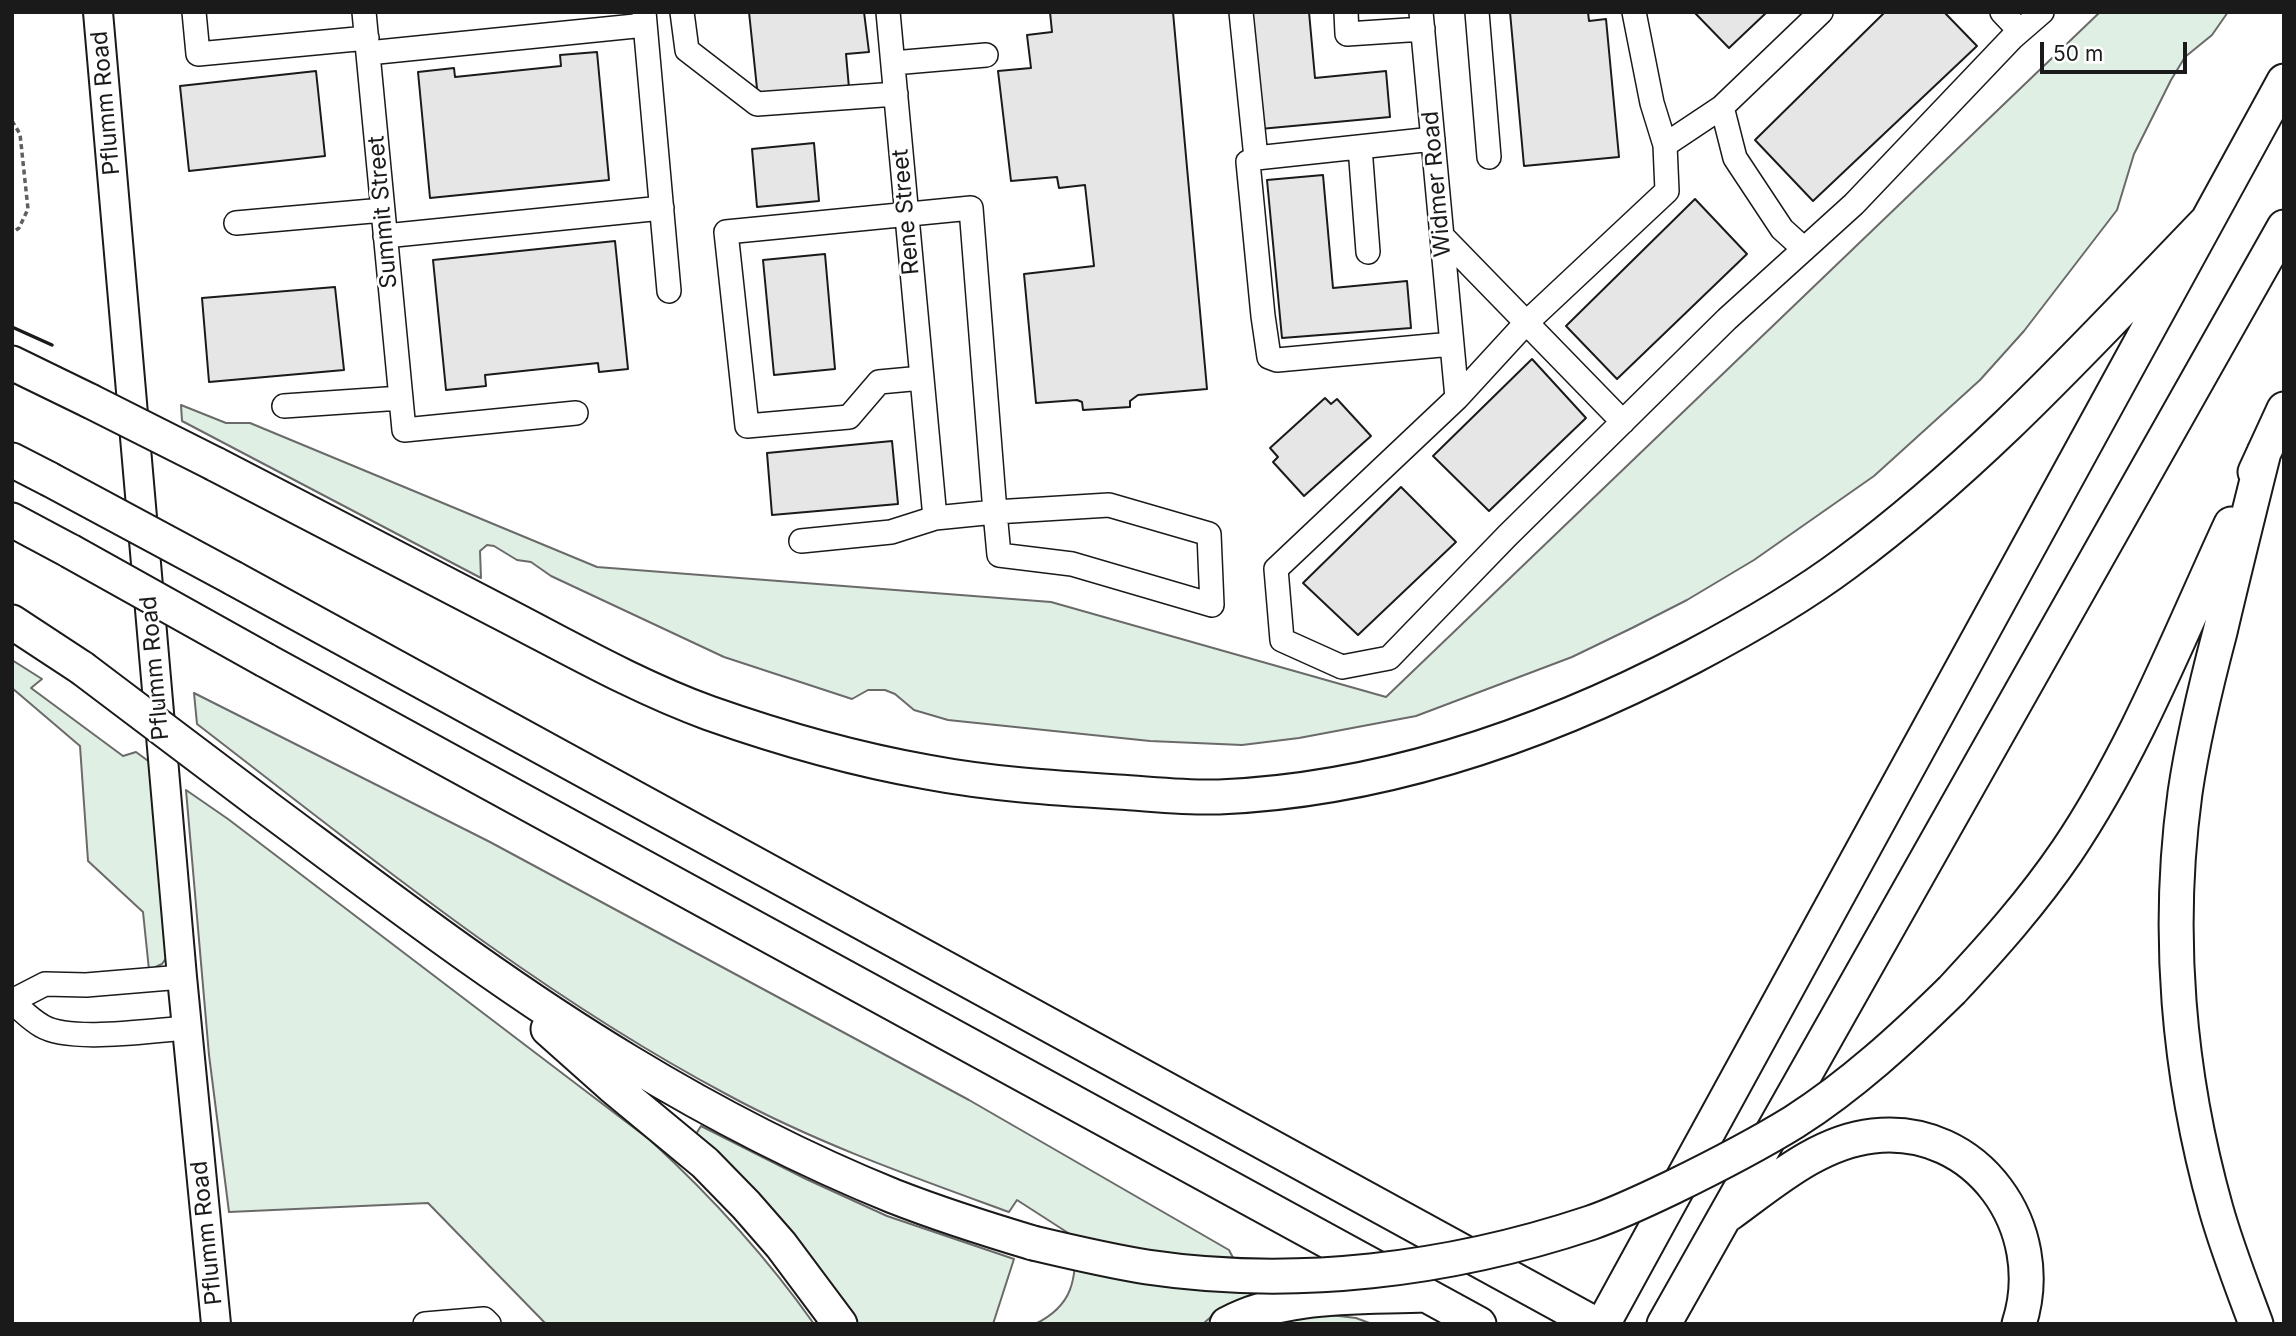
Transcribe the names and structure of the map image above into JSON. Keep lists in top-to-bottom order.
{
  "streets": {
    "main road": ["Pflumm Road"],
    "street": ["Widmer Road", "Summit Street", "Rene Street"]
  },
  "scale_bar": "50 m"
}
